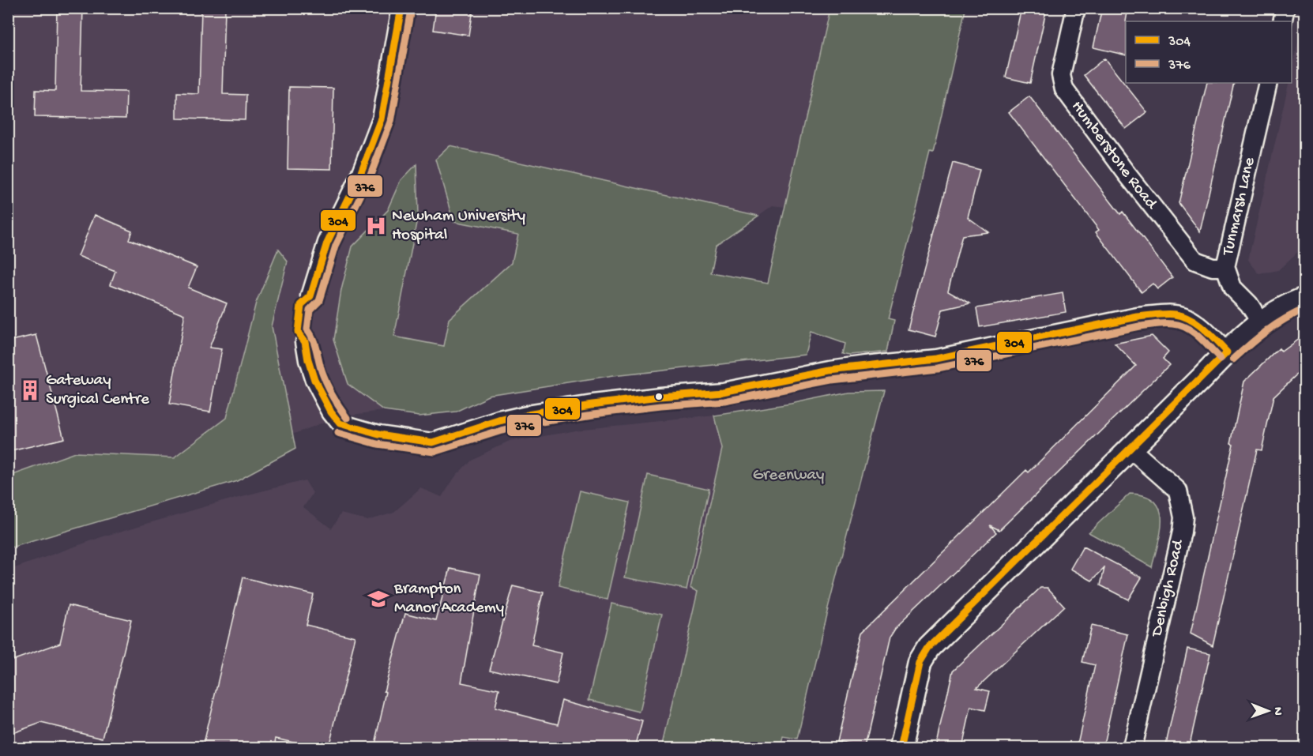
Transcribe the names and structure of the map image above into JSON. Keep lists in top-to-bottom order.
{
  "streets": {
    "street": ["Humberstone Road", "Tunmarsh Lane", "Denbigh Road"]
  },
  "crossings": [
    ["Humberstone Road", "Tunmarsh Lane"]
  ],
  "parks": ["Greenway"],
  "places": {
    "hospital": ["Newham University Hospital"],
    "building": ["Gateway Surgical Centre"],
    "school or university": ["Brampton Manor Academy"]
  },
  "lines": ["transit line 304", "transit line 376"],
  "legend": ["304", "376"],
  "north": "right"
}
